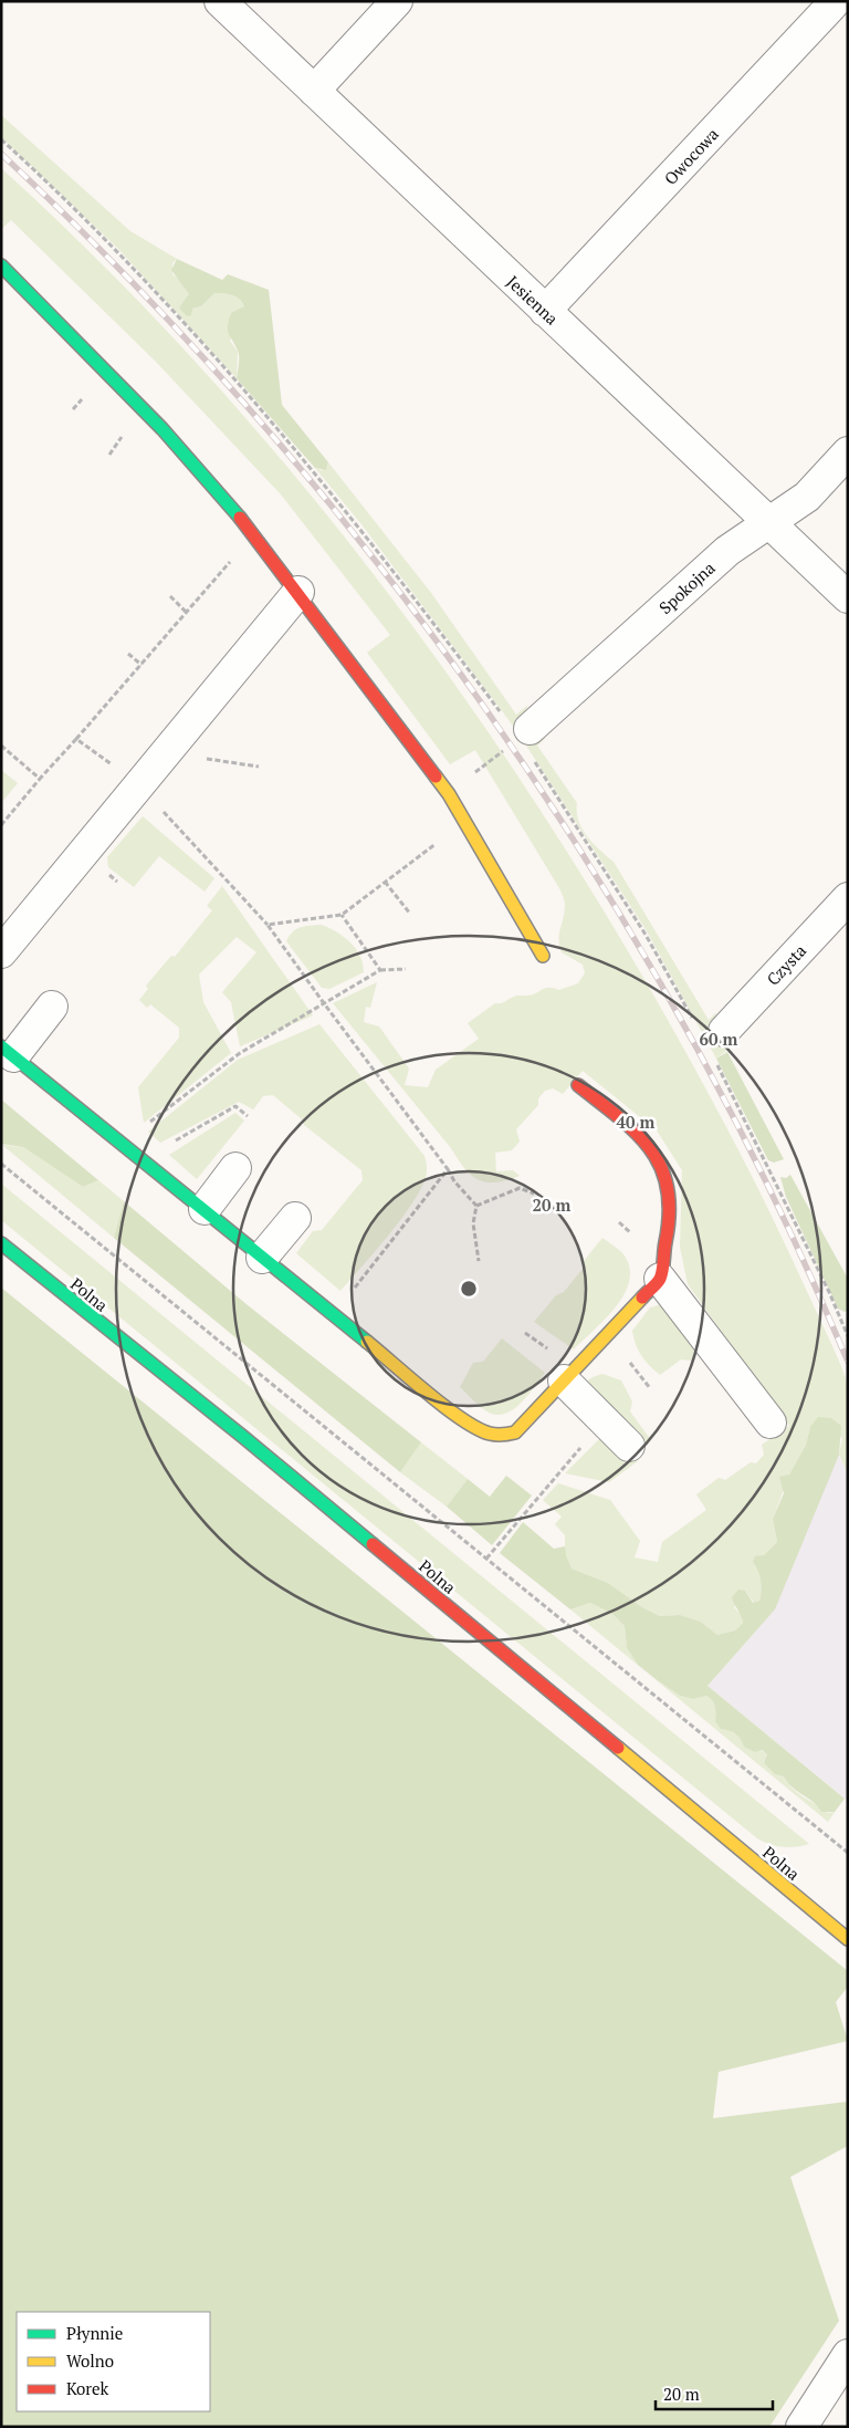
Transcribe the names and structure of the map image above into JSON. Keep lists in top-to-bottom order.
{
  "streets": {
    "street": [
      "Owocowa",
      "Jesienna",
      "Spokojna",
      "Czysta",
      "Polna"
    ]
  },
  "crossings": [
    ["Owocowa", "Jesienna"],
    ["Jesienna", "Spokojna"]
  ],
  "legend": ["Płynnie", "Wolno", "Korek"],
  "scale_bar": "20 m",
  "rings": ["60 m", "40 m", "20 m"]
}
